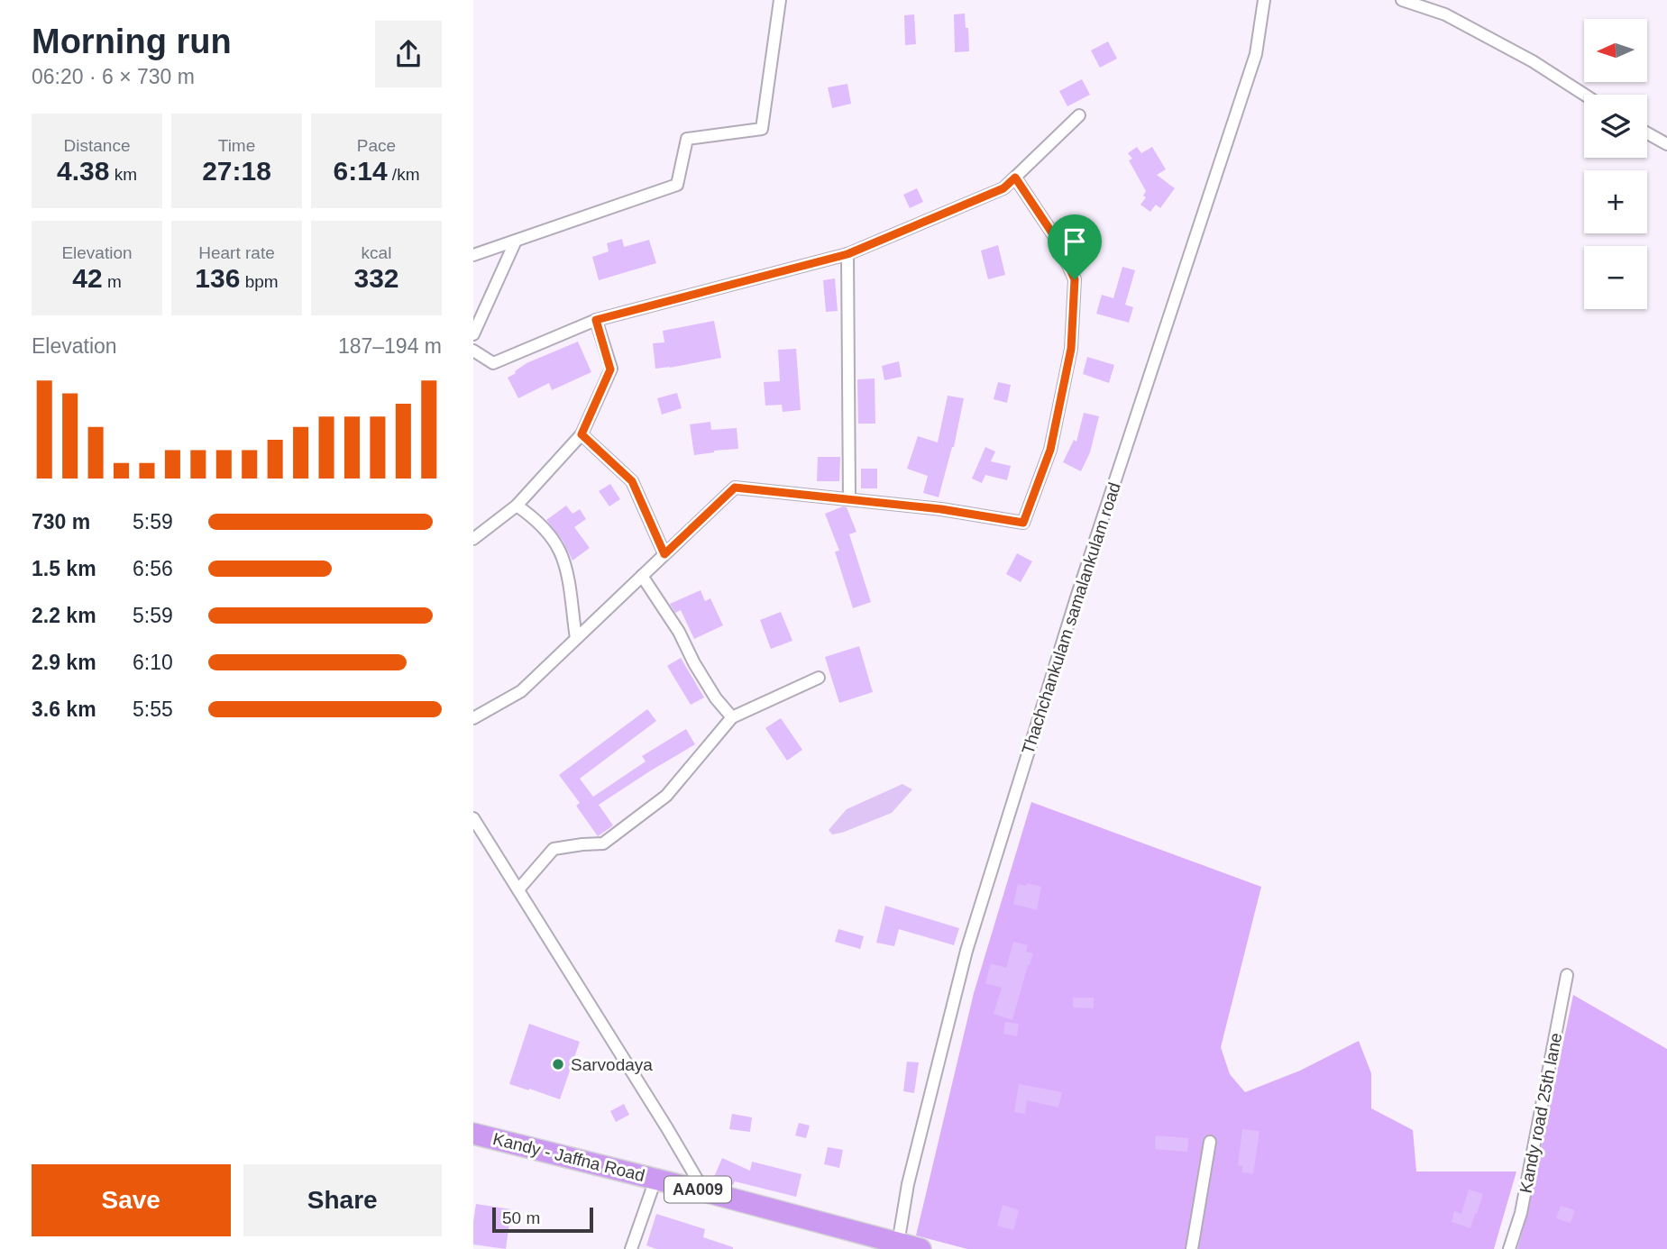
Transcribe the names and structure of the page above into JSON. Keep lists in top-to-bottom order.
{
  "streets": {
    "highway": ["Kandy - Jaffna Road", "AA009"],
    "street": ["Thachchankulam samalankulam road", "Kandy road 25th lane"]
  },
  "crossings": [
    ["Thachchankulam samalankulam road", "Kandy - Jaffna Road"]
  ],
  "places": ["Sarvodaya"],
  "scale_bar": "50 m",
  "north": "left",
  "page": {
    "heading": ["Morning run", "06:20 · 6 × 730 m"],
    "map_buttons": ["+", "−"],
    "stats": [
      ["Distance", "4.38 km"],
      ["Time", "27:18"],
      ["Pace", "6:14 /km"],
      ["Elevation", "42 m"],
      ["Heart rate", "136 bpm"],
      ["kcal", "332"]
    ],
    "chart": ["Elevation", "187–194 m"],
    "list": [
      {
        "name": "730 m",
        "note": "5:59"
      },
      {
        "name": "1.5 km",
        "note": "6:56"
      },
      {
        "name": "2.2 km",
        "note": "5:59"
      },
      {
        "name": "2.9 km",
        "note": "6:10"
      },
      {
        "name": "3.6 km",
        "note": "5:55"
      }
    ],
    "buttons": ["Save", "Share"],
    "scale": "50 m"
  }
}
